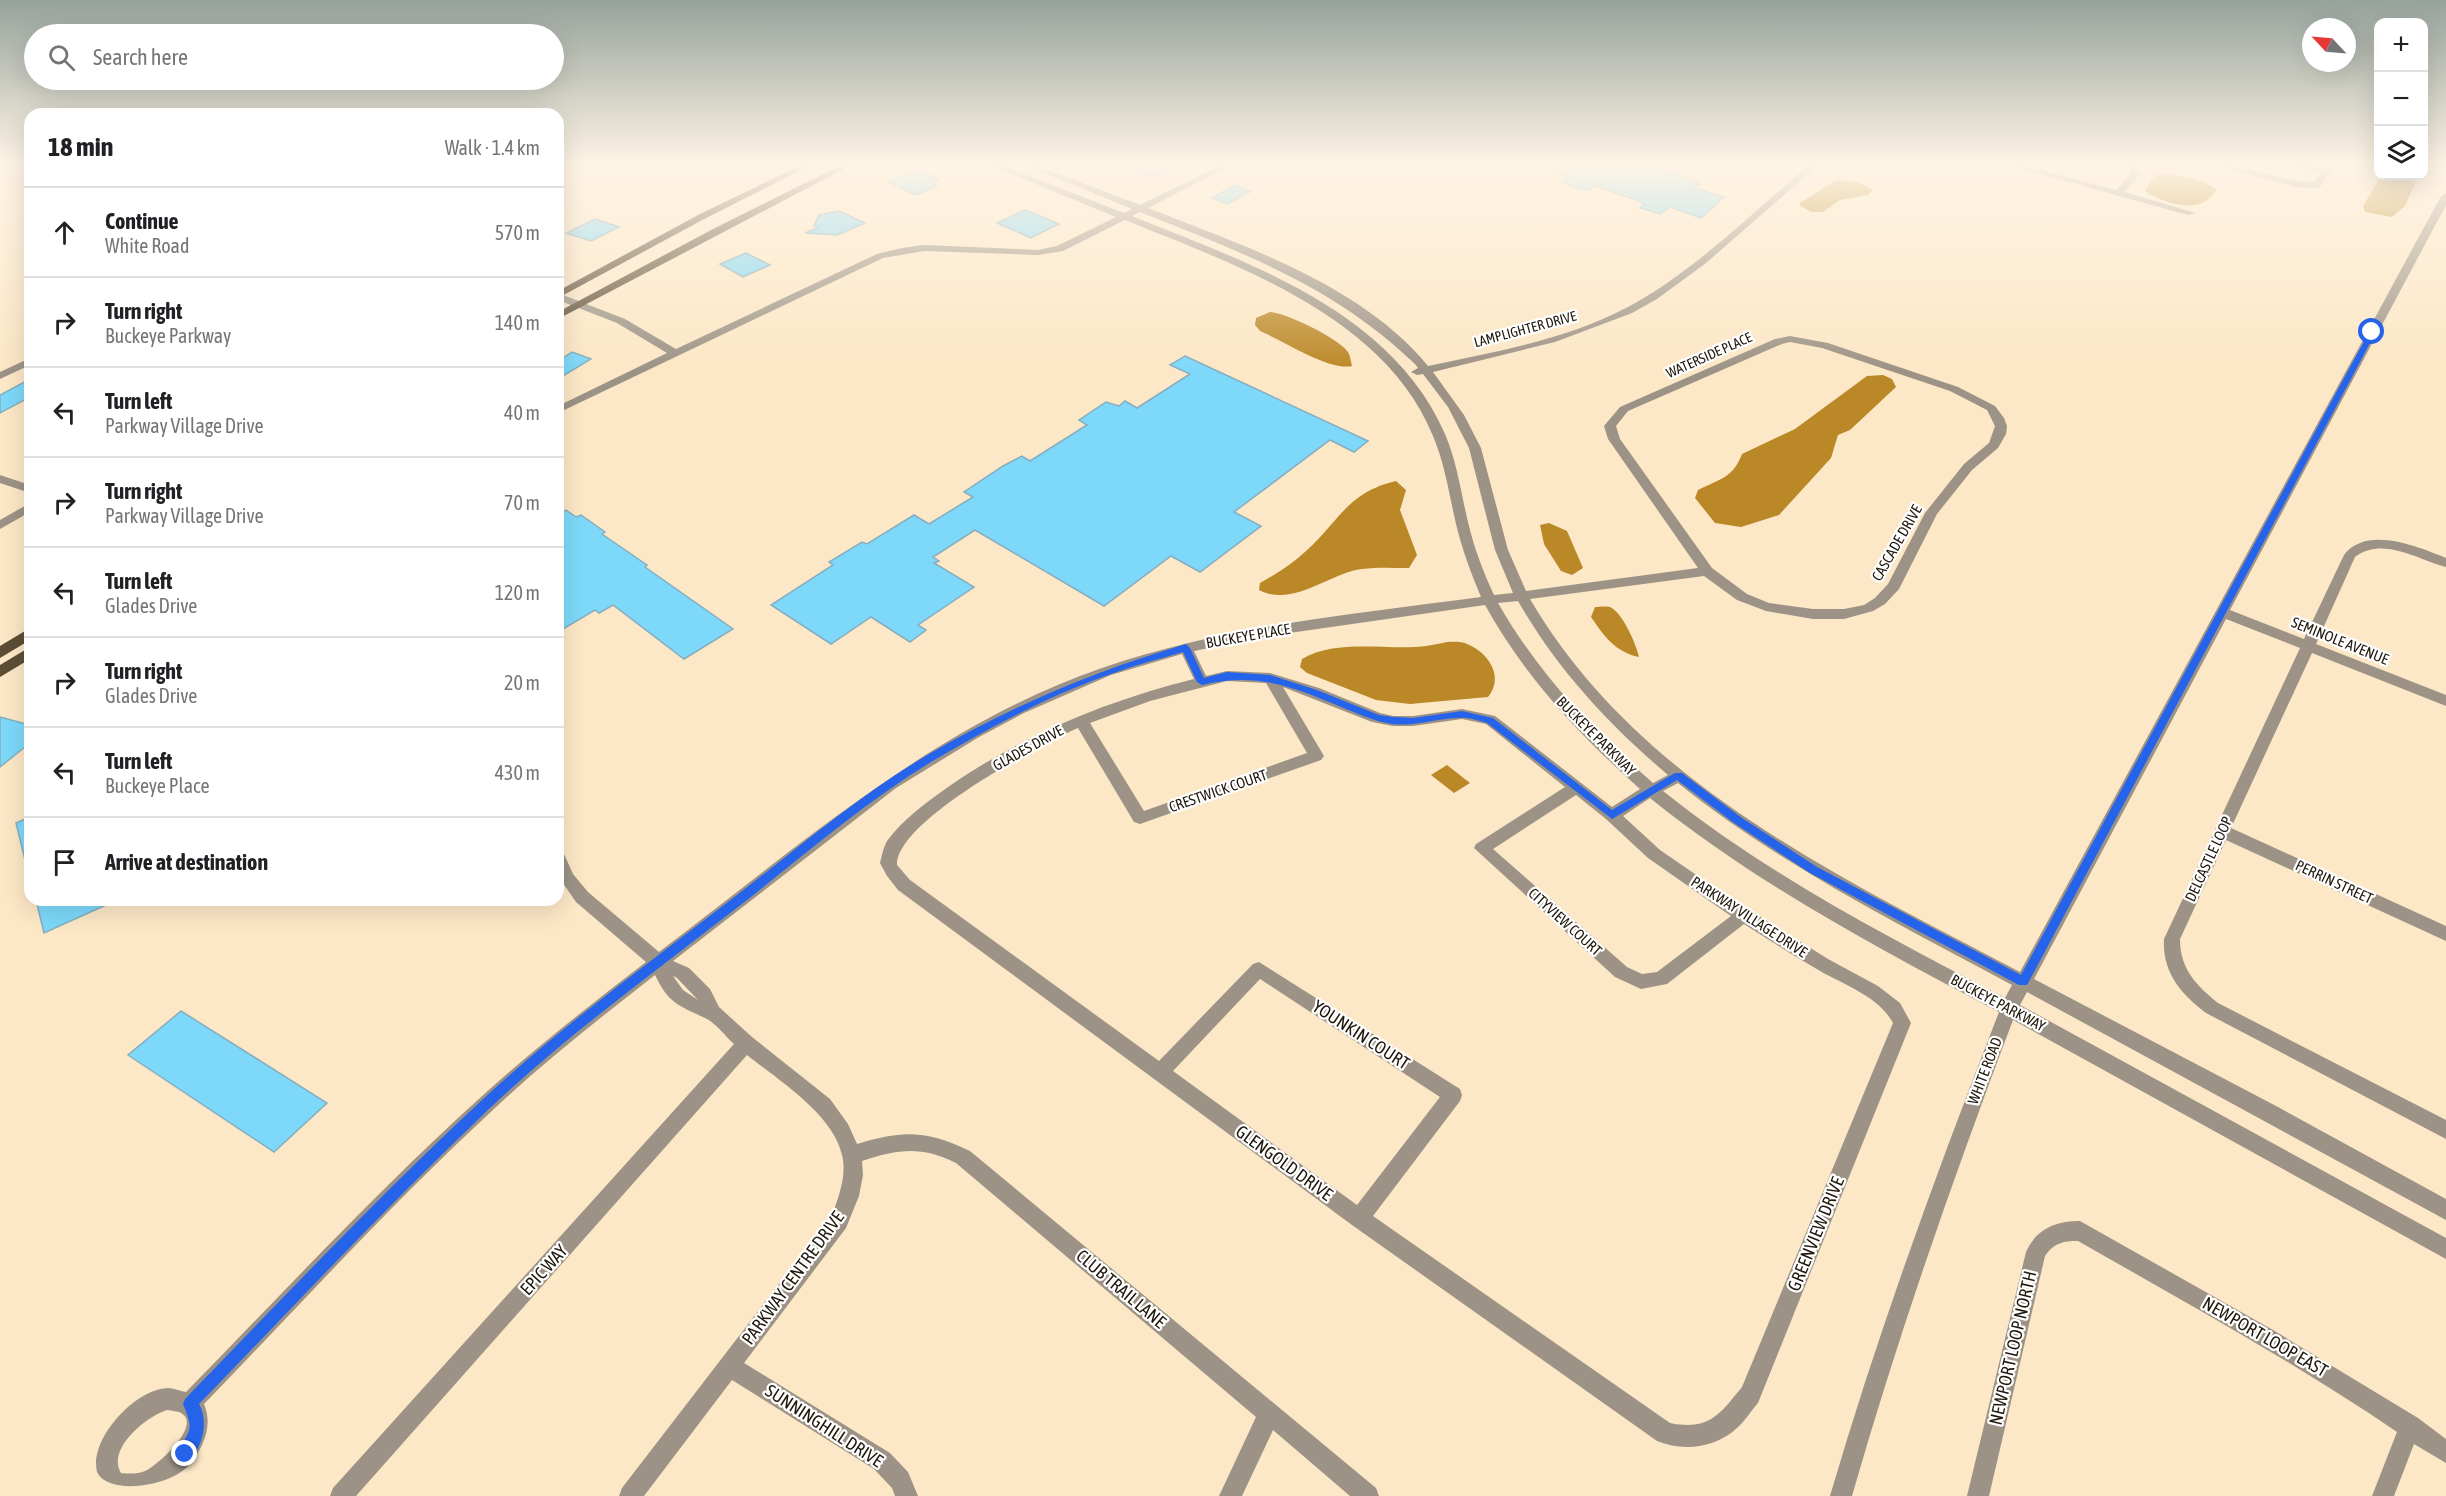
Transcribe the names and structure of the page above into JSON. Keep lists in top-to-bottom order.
{
  "streets": {
    "street": [
      "LAMPLIGHTER DRIVE",
      "WATERSIDE PLACE",
      "CASCADE DRIVE",
      "BUCKEYE PLACE",
      "SEMINOLE AVENUE",
      "BUCKEYE PARKWAY",
      "GLADES DRIVE",
      "CRESTWICK COURT",
      "DELCASTLE LOOP",
      "PERRIN STREET",
      "PARKWAY VILLAGE DRIVE",
      "CITYVIEW COURT",
      "YOUNKIN COURT",
      "WHITE ROAD",
      "GLENGOLD DRIVE",
      "GREENVIEW DRIVE",
      "EPIC WAY",
      "PARKWAY CENTRE DRIVE",
      "CLUB TRAIL LANE",
      "NEWPORT LOOP EAST",
      "NEWPORT LOOP NORTH",
      "SUNNINGHILL DRIVE"
    ]
  },
  "crossings": [
    ["LAMPLIGHTER DRIVE", "BUCKEYE PARKWAY"],
    ["WATERSIDE PLACE", "CASCADE DRIVE"],
    ["WATERSIDE PLACE", "BUCKEYE PLACE"],
    ["CASCADE DRIVE", "BUCKEYE PLACE"],
    ["BUCKEYE PLACE", "BUCKEYE PARKWAY"],
    ["BUCKEYE PLACE", "PARKWAY CENTRE DRIVE"],
    ["SEMINOLE AVENUE", "DELCASTLE LOOP"],
    ["SEMINOLE AVENUE", "WHITE ROAD"],
    ["BUCKEYE PARKWAY", "WHITE ROAD"],
    ["GLADES DRIVE", "CRESTWICK COURT"],
    ["GLADES DRIVE", "PARKWAY VILLAGE DRIVE"],
    ["GLADES DRIVE", "GLENGOLD DRIVE"],
    ["DELCASTLE LOOP", "PERRIN STREET"],
    ["PARKWAY VILLAGE DRIVE", "CITYVIEW COURT"],
    ["PARKWAY VILLAGE DRIVE", "GREENVIEW DRIVE"],
    ["YOUNKIN COURT", "GLENGOLD DRIVE"],
    ["GLENGOLD DRIVE", "GREENVIEW DRIVE"],
    ["EPIC WAY", "PARKWAY CENTRE DRIVE"],
    ["PARKWAY CENTRE DRIVE", "CLUB TRAIL LANE"],
    ["PARKWAY CENTRE DRIVE", "SUNNINGHILL DRIVE"],
    ["NEWPORT LOOP EAST", "NEWPORT LOOP NORTH"]
  ],
  "north": "top left",
  "page": {
    "map_buttons": ["+", "−"],
    "search": "Search here",
    "heading": ["18 min", "Walk · 1.4 km"],
    "list": [
      ["Continue", "White Road", "570 m"],
      ["Turn right", "Buckeye Parkway", "140 m"],
      ["Turn left", "Parkway Village Drive", "40 m"],
      ["Turn right", "Parkway Village Drive", "70 m"],
      ["Turn left", "Glades Drive", "120 m"],
      ["Turn right", "Glades Drive", "20 m"],
      ["Turn left", "Buckeye Place", "430 m"],
      "Arrive at destination"
    ]
  }
}
